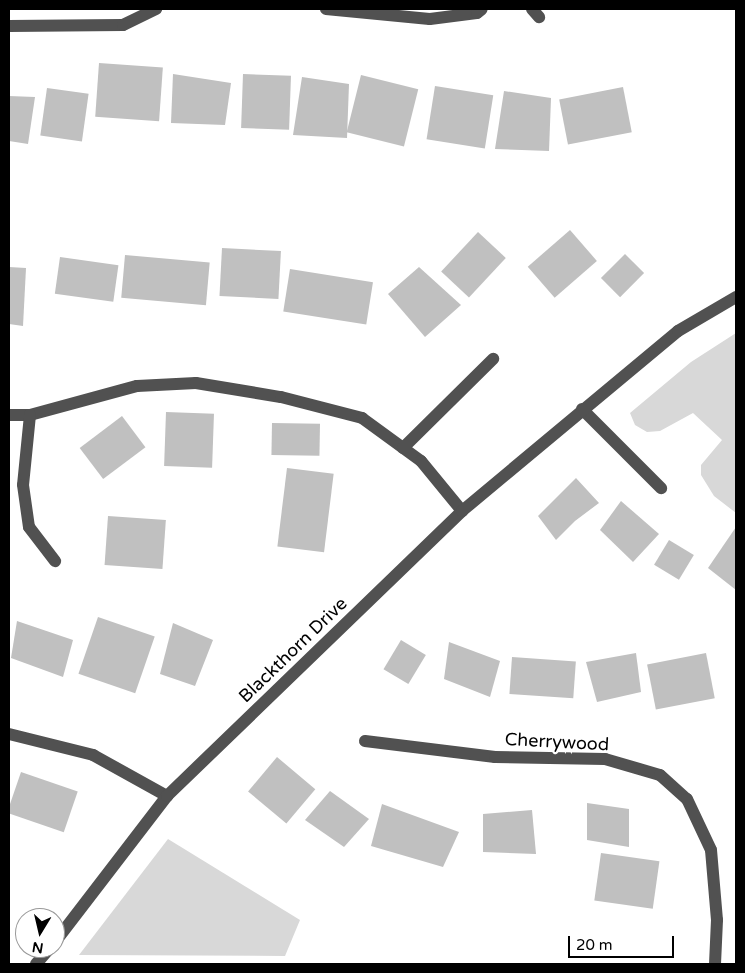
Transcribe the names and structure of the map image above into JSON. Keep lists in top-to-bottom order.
{
  "streets": {
    "street": ["Blackthorn Drive", "Cherrywood"]
  },
  "scale_bar": "20 m",
  "north": "bottom"
}
